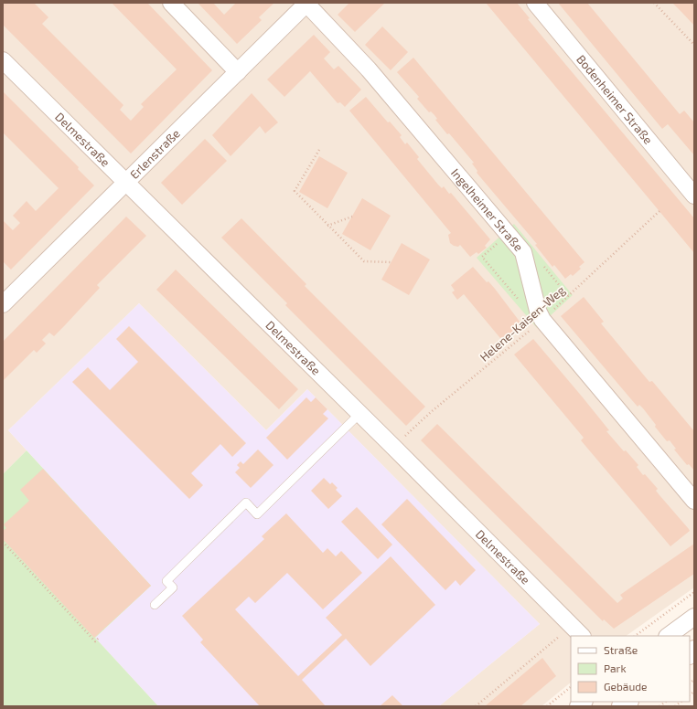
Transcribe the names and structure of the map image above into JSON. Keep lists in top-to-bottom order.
{
  "streets": {
    "street": [
      "Bodenheimer Straße",
      "Delmestraße",
      "Erlenstraße",
      "Ingelheimer Straße"
    ],
    "path": ["Helene-Kaisen-Weg"]
  },
  "crossings": [
    ["Delmestraße", "Erlenstraße"],
    ["Delmestraße", "Helene-Kaisen-Weg"],
    ["Erlenstraße", "Ingelheimer Straße"],
    ["Ingelheimer Straße", "Helene-Kaisen-Weg"]
  ],
  "legend": ["Straße", "Park", "Gebäude"]
}
